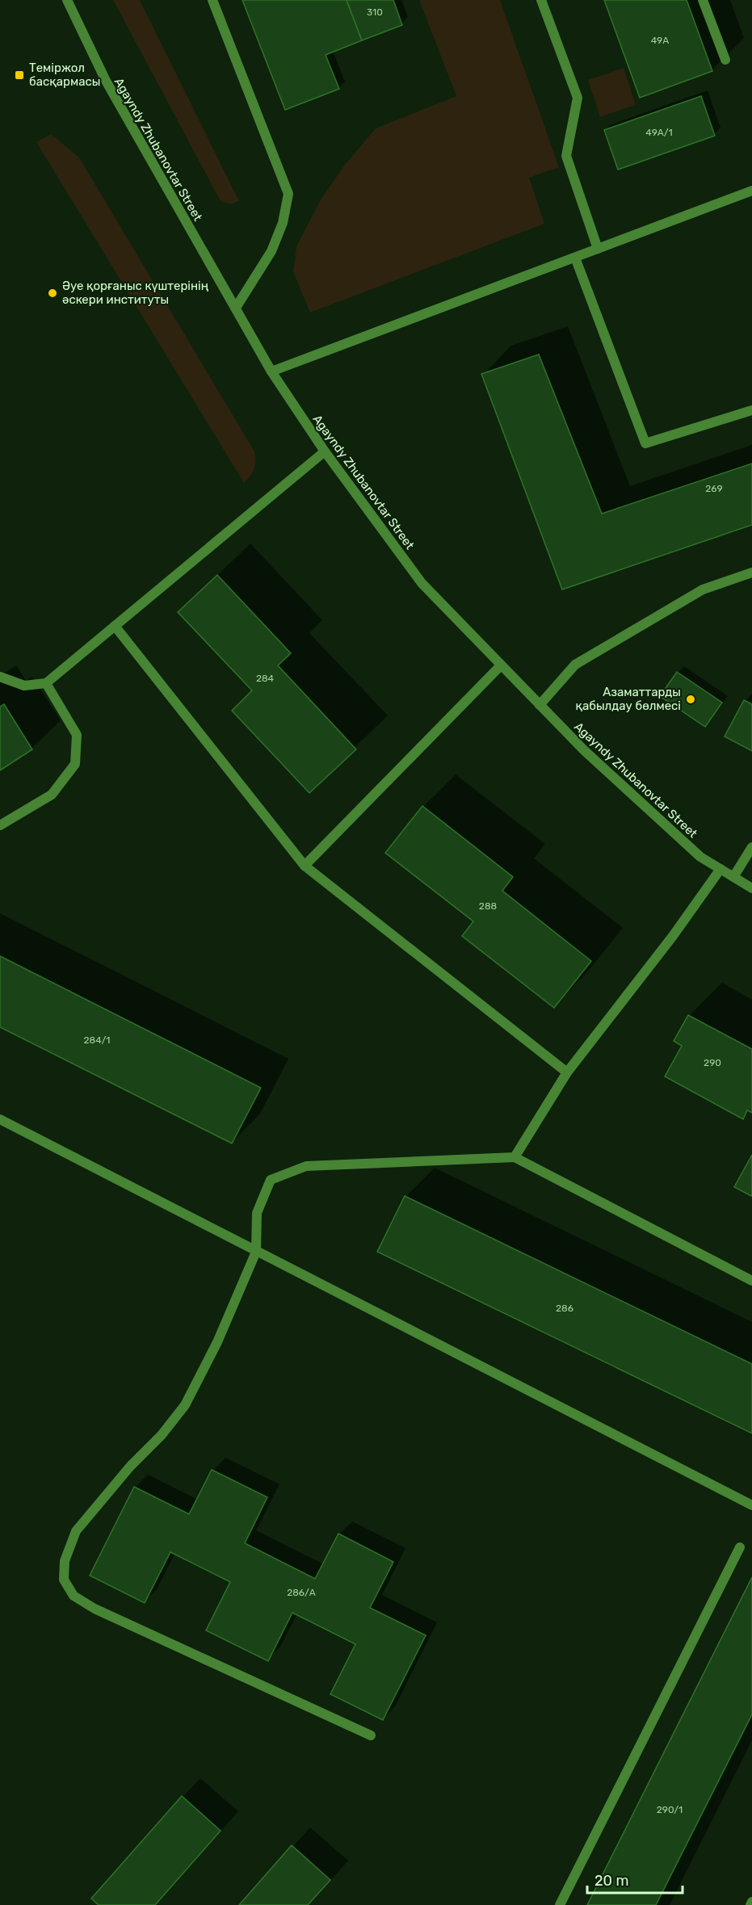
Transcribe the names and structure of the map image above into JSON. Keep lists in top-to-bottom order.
{
  "streets": {
    "street": ["Agayndy Zhubanovtar Street"]
  },
  "places": {
    "transit": ["Теміржол басқармасы"],
    "other": ["Әуе қорғаныс күштерінің әскери институты", "Азаматтарды қабылдау бөлмесі"]
  },
  "house_numbers": [
    "310",
    "49А",
    "49А/1",
    "269",
    "284",
    "288",
    "284/1",
    "290",
    "286",
    "286/А",
    "290/1"
  ],
  "scale_bar": "20 m"
}
